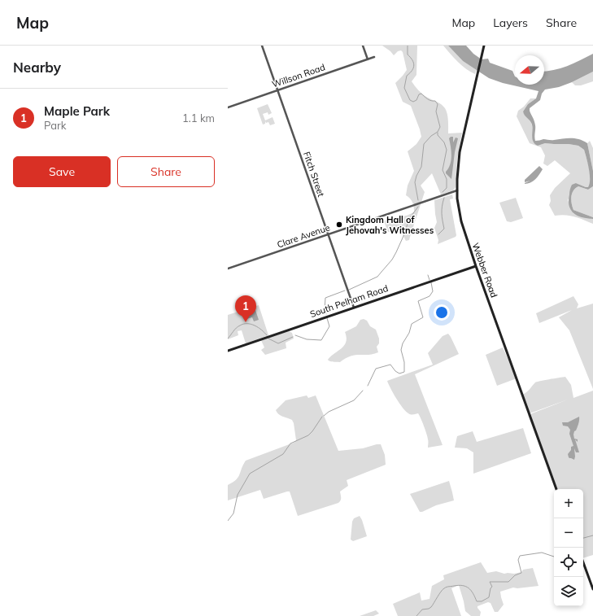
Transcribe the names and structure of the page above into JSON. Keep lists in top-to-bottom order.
{
  "streets": {
    "main road": ["Webber Road", "South Pelham Road"],
    "street": ["Willson Road", "Fitch Street", "Clare Avenue"]
  },
  "crossings": [
    ["Willson Road", "Fitch Street"],
    ["Fitch Street", "Clare Avenue"],
    ["Fitch Street", "South Pelham Road"],
    ["Clare Avenue", "Webber Road"],
    ["Webber Road", "South Pelham Road"]
  ],
  "places": ["Kingdom Hall of Jehovah's Witnesses"],
  "north": "left",
  "page": {
    "header": "Map",
    "nav": ["Map", "Layers", "Share"],
    "heading": "Nearby",
    "list": [
      {
        "mark": "1",
        "name": "Maple Park",
        "note": "Park",
        "value": "1.1 km"
      }
    ],
    "buttons": ["Save", "Share"],
    "pins": "1",
    "map_buttons": ["+", "−"]
  }
}
